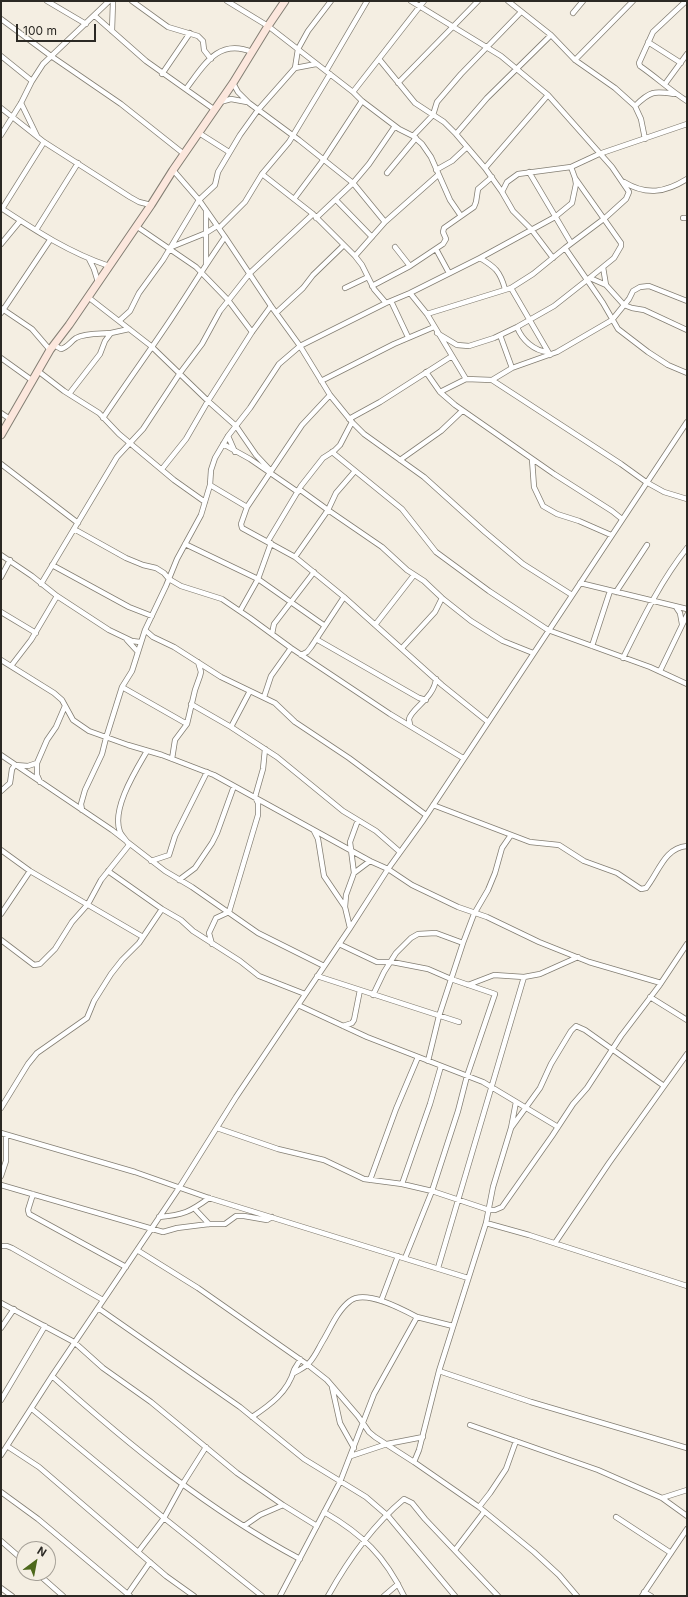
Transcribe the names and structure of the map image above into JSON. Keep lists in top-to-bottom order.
{
  "scale_bar": "100 m",
  "north": "top right"
}
